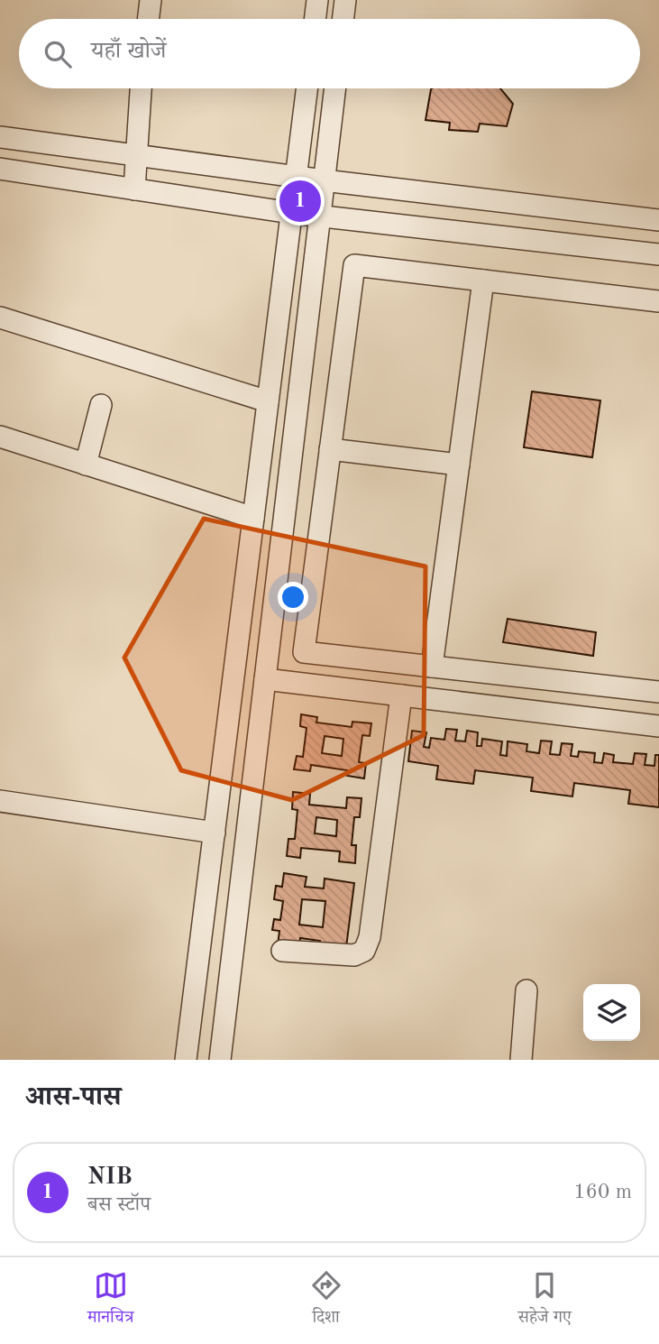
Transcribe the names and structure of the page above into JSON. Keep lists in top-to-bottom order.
{
  "page": {
    "search": "यहाँ खोजें",
    "pins": "1",
    "heading": "आस-पास",
    "list": [
      {
        "mark": "1",
        "name": "NIB",
        "note": "बस स्टॉप",
        "value": "160 m"
      }
    ],
    "nav": ["मानचित्र", "दिशा", "सहेजे गए"]
  }
}
